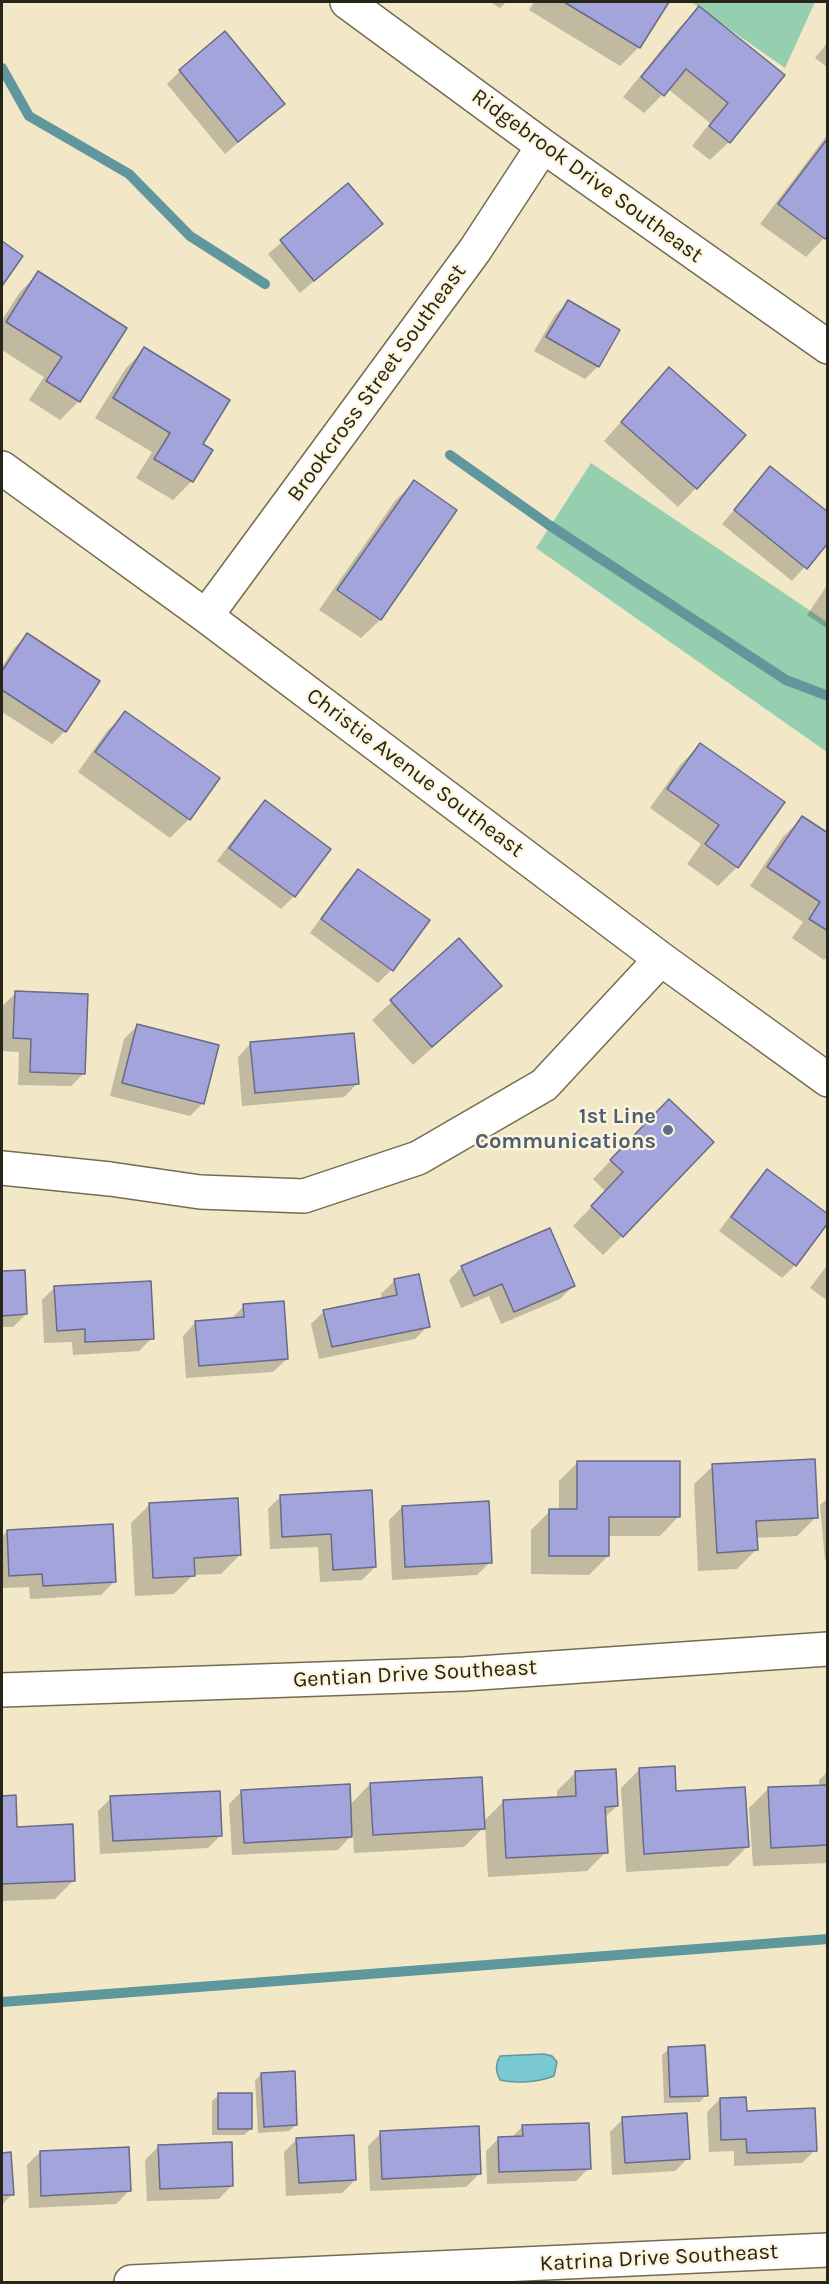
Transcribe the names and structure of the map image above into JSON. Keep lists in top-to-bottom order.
{
  "streets": {
    "street": [
      "Ridgebrook Drive Southeast",
      "Brookcross Street Southeast",
      "Christie Avenue Southeast",
      "Gentian Drive Southeast",
      "Katrina Drive Southeast"
    ]
  },
  "crossings": [
    ["Ridgebrook Drive Southeast", "Brookcross Street Southeast"],
    ["Brookcross Street Southeast", "Christie Avenue Southeast"]
  ],
  "places": ["1st Line Communications"]
}
